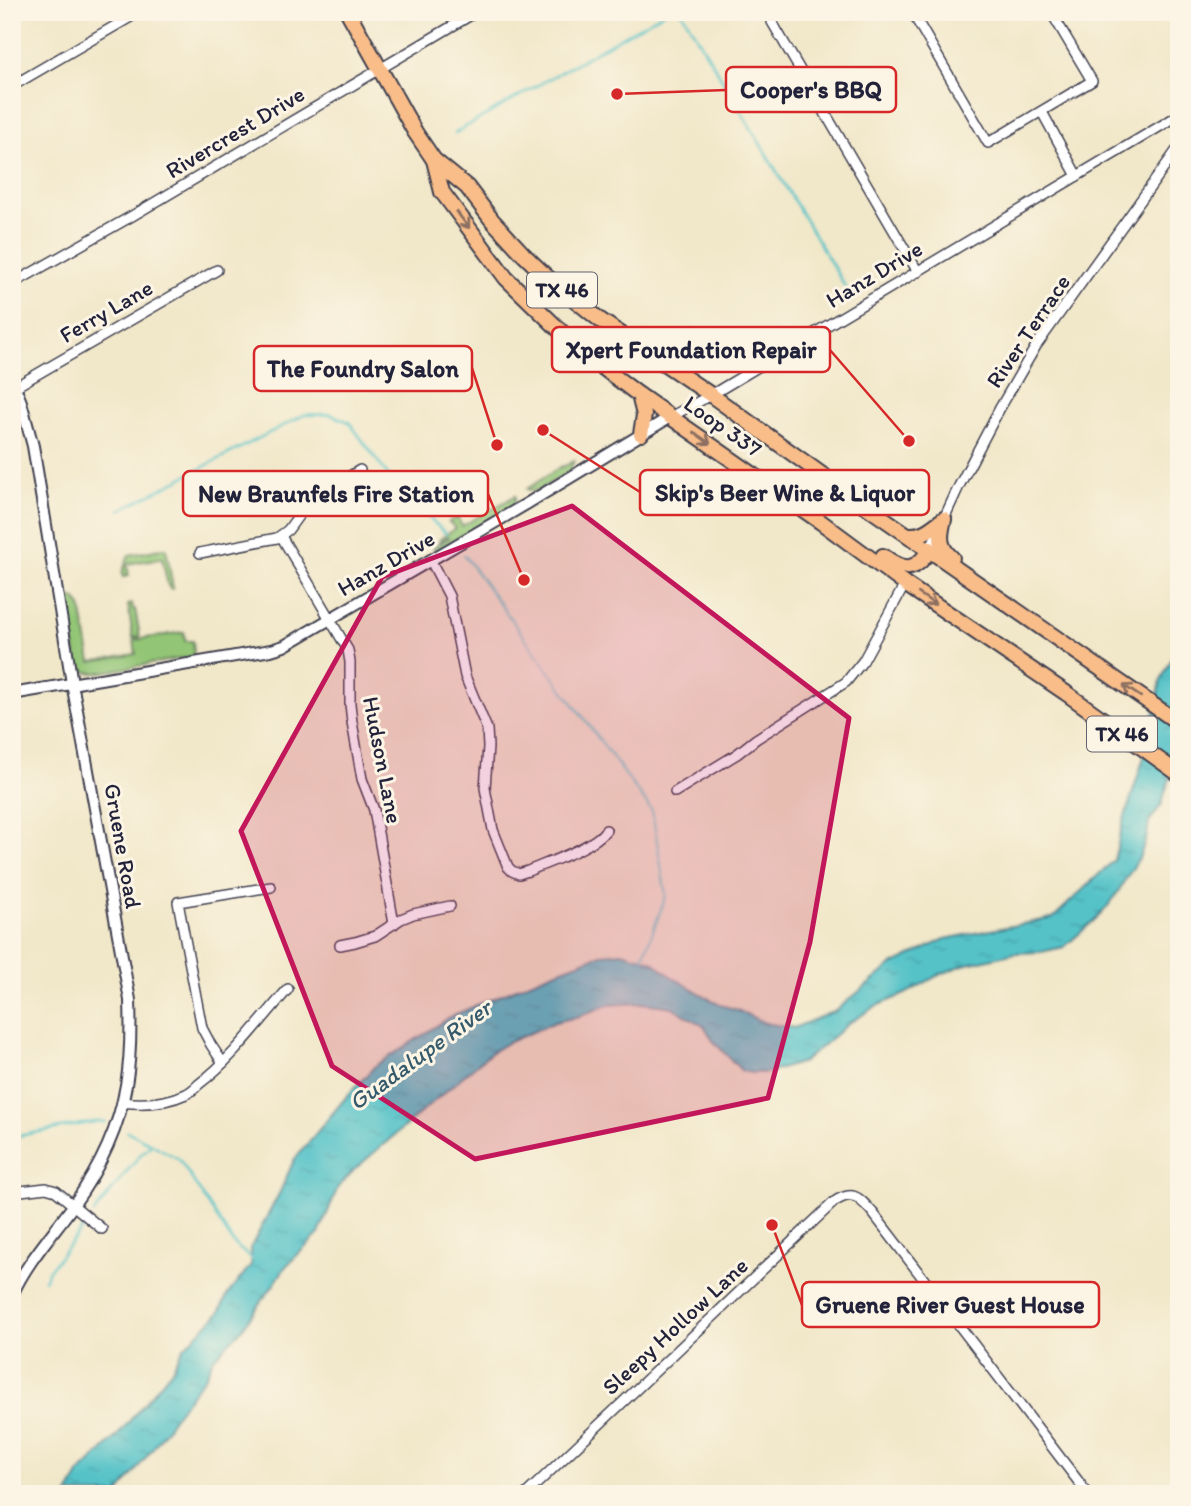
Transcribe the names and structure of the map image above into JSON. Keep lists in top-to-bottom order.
{
  "streets": {
    "main road": ["TX 46", "Loop 337"],
    "street": [
      "Rivercrest Drive",
      "Hanz Drive",
      "Ferry Lane",
      "River Terrace",
      "Hudson Lane",
      "Gruene Road",
      "Sleepy Hollow Lane"
    ]
  },
  "crossings": [
    ["Rivercrest Drive", "Loop 337"],
    ["Hanz Drive", "Loop 337"],
    ["Hanz Drive", "Hudson Lane"],
    ["Hanz Drive", "Gruene Road"],
    ["Ferry Lane", "Gruene Road"],
    ["River Terrace", "Loop 337"]
  ],
  "water": ["Guadalupe River"],
  "places": [
    "Cooper's BBQ",
    "Skip's Beer Wine & Liquor",
    "Xpert Foundation Repair",
    "The Foundry Salon",
    "New Braunfels Fire Station",
    "Gruene River Guest House"
  ]
}
